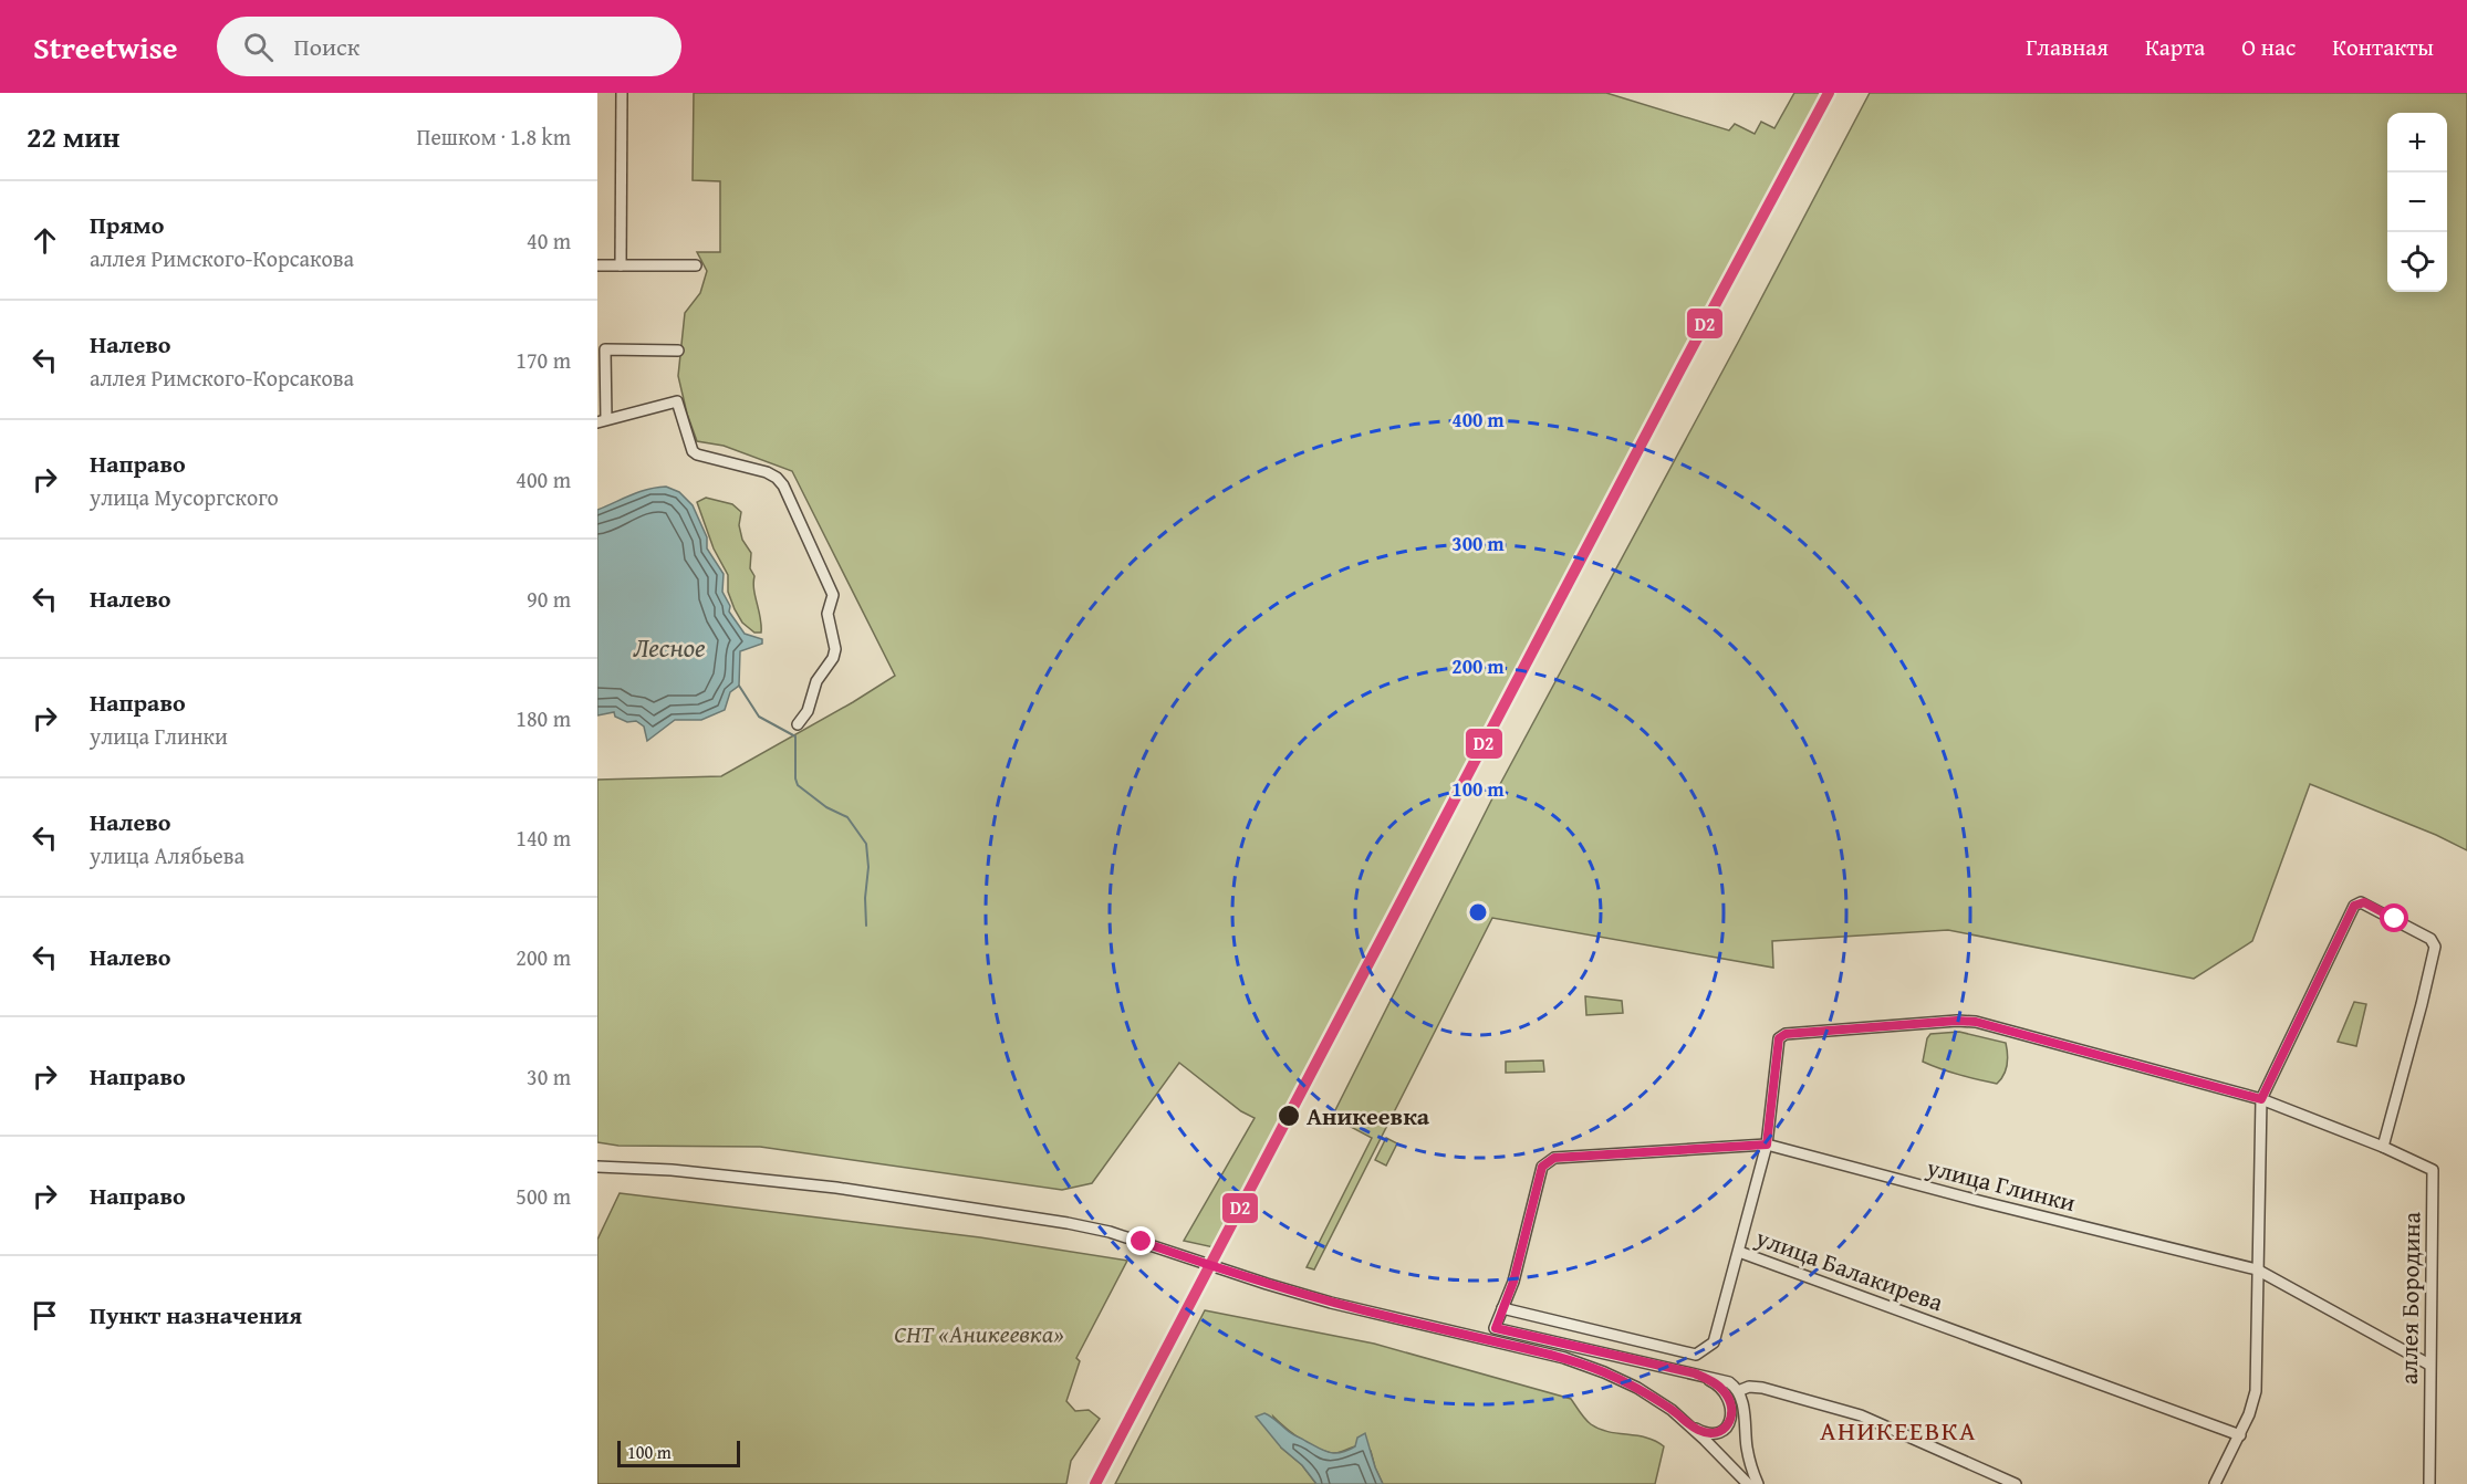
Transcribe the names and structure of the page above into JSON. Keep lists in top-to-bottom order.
{
  "streets": {
    "street": ["улица Глинки", "улица Балакирева", "аллея Бородина"]
  },
  "crossings": [
    ["улица Глинки", "улица Балакирева"],
    ["улица Глинки", "аллея Бородина"]
  ],
  "districts": ["АНИКЕЕВКА"],
  "water": ["Лесное"],
  "parks": ["СНТ «Аникеевка»"],
  "places": ["Аникеевка"],
  "lines": ["transit line D2"],
  "scale_bar": "100 m",
  "page": {
    "header": "Streetwise",
    "search": "Поиск",
    "nav": [
      "Главная",
      "Карта",
      "О нас",
      "Контакты"
    ],
    "heading": ["22 мин", "Пешком · 1.8 km"],
    "map_buttons": ["+", "−"],
    "list": [
      ["Прямо", "аллея Римского-Корсакова", "40 m"],
      ["Налево", "аллея Римского-Корсакова", "170 m"],
      ["Направо", "улица Мусоргского", "400 m"],
      ["Налево", "90 m"],
      ["Направо", "улица Глинки", "180 m"],
      ["Налево", "улица Алябьева", "140 m"],
      ["Налево", "200 m"],
      ["Направо", "30 m"],
      ["Направо", "500 m"],
      "Пункт назначения"
    ],
    "scale": "100 m"
  },
  "rings": [
    "400 m",
    "300 m",
    "200 m",
    "100 m"
  ]
}
